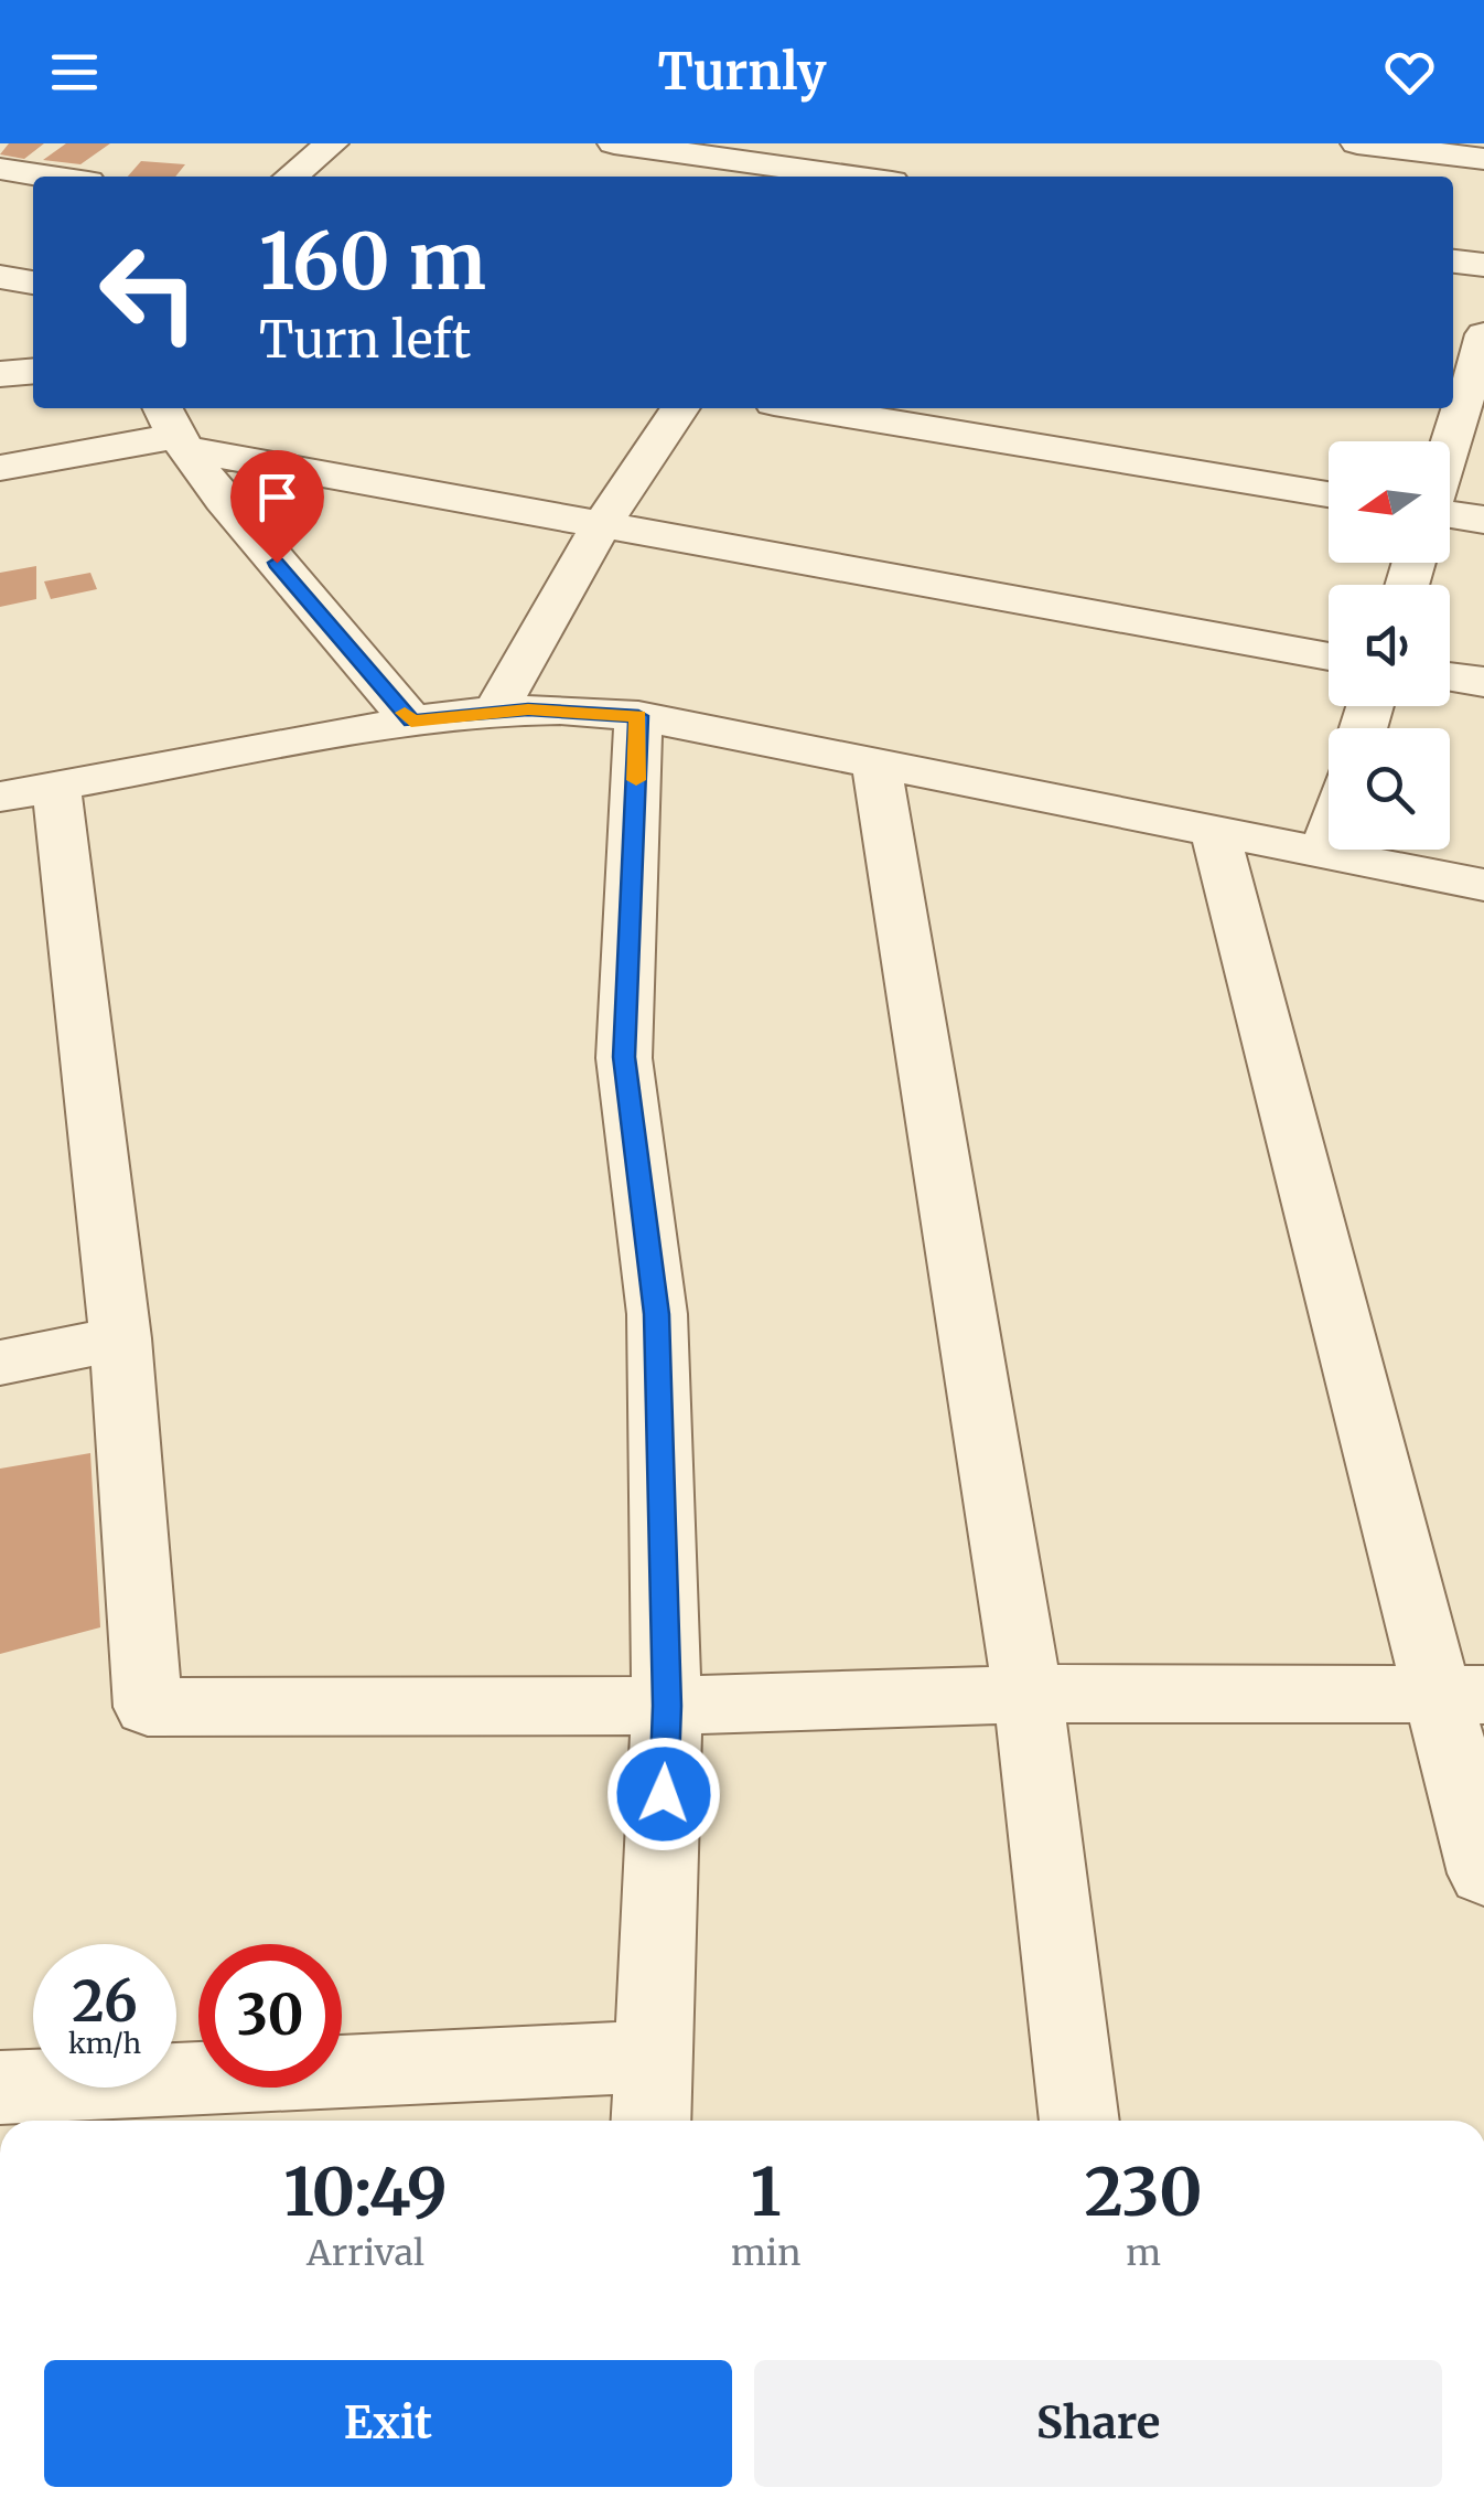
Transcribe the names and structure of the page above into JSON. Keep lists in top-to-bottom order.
{
  "north": "left",
  "page": {
    "header": "Turnly",
    "turn": ["160 m", "Turn left"],
    "speed": "26 km/h",
    "limit": "30",
    "eta": [
      "10:49",
      "Arrival",
      "1",
      "min",
      "230",
      "m"
    ],
    "buttons": ["Exit", "Share"]
  }
}
